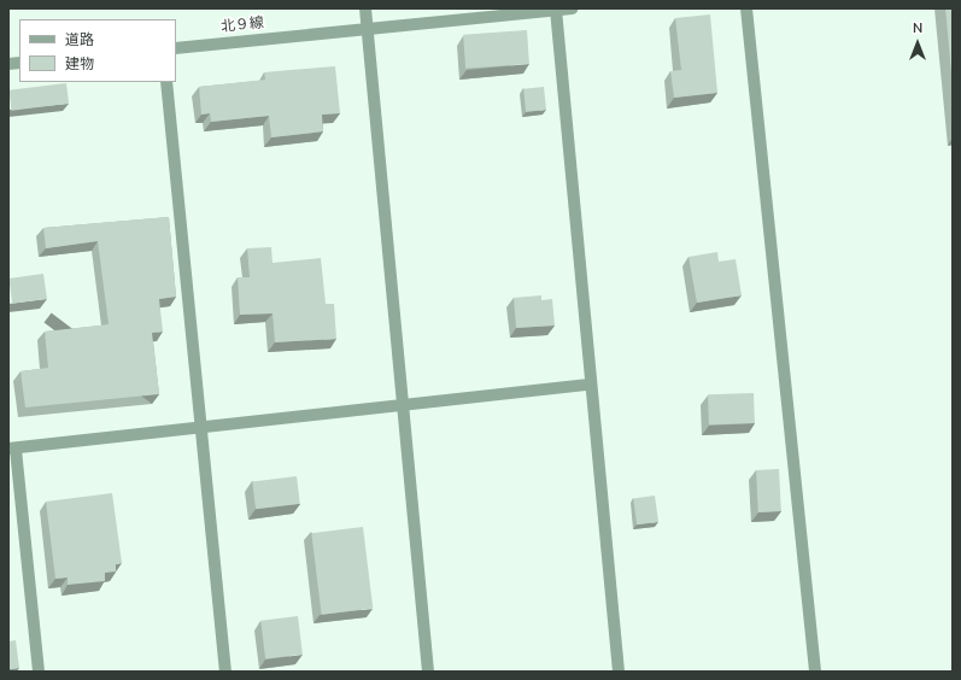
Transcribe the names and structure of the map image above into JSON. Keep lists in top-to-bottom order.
{
  "streets": {
    "street": ["北９線"]
  },
  "legend": ["道路", "建物"],
  "north": "top"
}
